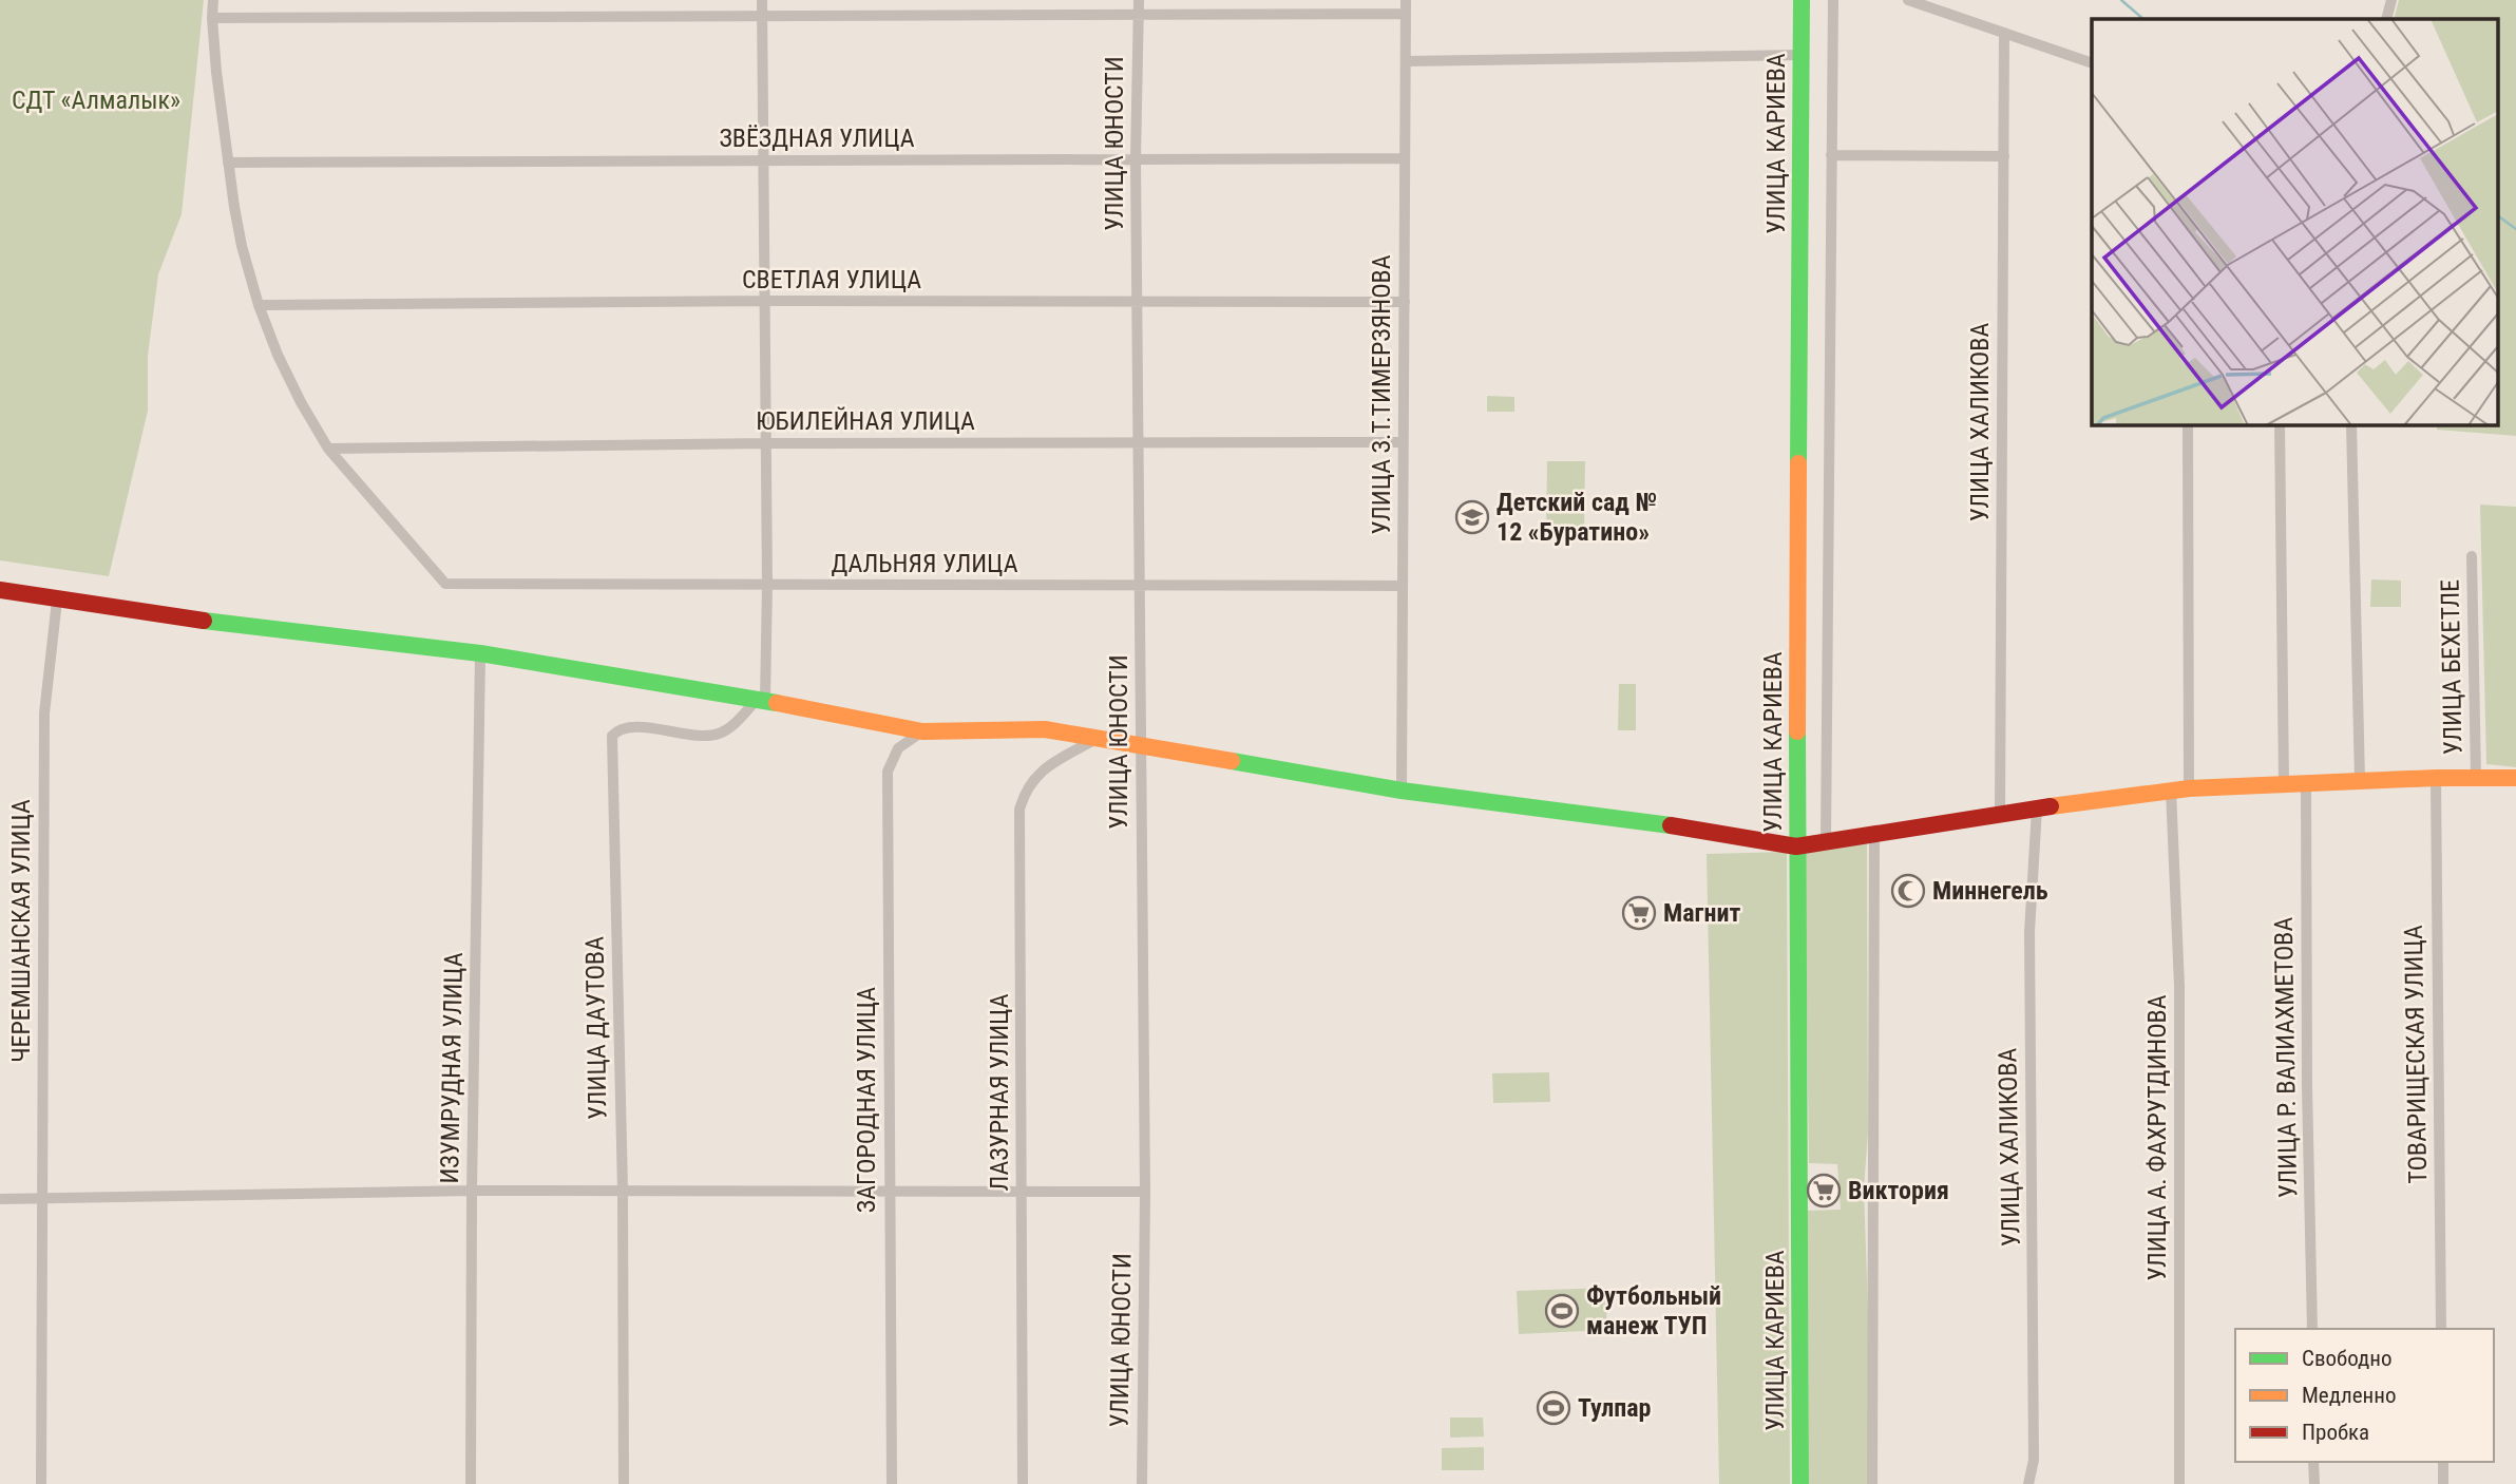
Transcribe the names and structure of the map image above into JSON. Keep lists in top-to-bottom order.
{
  "streets": {
    "street": [
      "ЗВЁЗДНАЯ УЛИЦА",
      "УЛИЦА ЮНОСТИ",
      "УЛИЦА КАРИЕВА",
      "СВЕТЛАЯ УЛИЦА",
      "УЛИЦА З.Т.ТИМЕРЗЯНОВА",
      "ЮБИЛЕЙНАЯ УЛИЦА",
      "УЛИЦА ХАЛИКОВА",
      "ДАЛЬНЯЯ УЛИЦА",
      "УЛИЦА БЕХЕТЛЕ",
      "ЧЕРЕМШАНСКАЯ УЛИЦА",
      "УЛИЦА ДАУТОВА",
      "ТОВАРИЩЕСКАЯ УЛИЦА",
      "УЛИЦА Р. ВАЛИАХМЕТОВА",
      "ИЗУМРУДНАЯ УЛИЦА",
      "ЛАЗУРНАЯ УЛИЦА",
      "ЗАГОРОДНАЯ УЛИЦА",
      "УЛИЦА А. ФАХРУТДИНОВА"
    ]
  },
  "crossings": [
    ["ЗВЁЗДНАЯ УЛИЦА", "УЛИЦА ЮНОСТИ"],
    ["ЗВЁЗДНАЯ УЛИЦА", "УЛИЦА З.Т.ТИМЕРЗЯНОВА"],
    ["УЛИЦА ЮНОСТИ", "СВЕТЛАЯ УЛИЦА"],
    ["УЛИЦА ЮНОСТИ", "ЮБИЛЕЙНАЯ УЛИЦА"],
    ["УЛИЦА ЮНОСТИ", "ДАЛЬНЯЯ УЛИЦА"],
    ["СВЕТЛАЯ УЛИЦА", "УЛИЦА З.Т.ТИМЕРЗЯНОВА"],
    ["УЛИЦА З.Т.ТИМЕРЗЯНОВА", "ЮБИЛЕЙНАЯ УЛИЦА"],
    ["УЛИЦА З.Т.ТИМЕРЗЯНОВА", "ДАЛЬНЯЯ УЛИЦА"],
    ["ЮБИЛЕЙНАЯ УЛИЦА", "ДАЛЬНЯЯ УЛИЦА"]
  ],
  "parks": ["СДТ «Алмалык»"],
  "places": {
    "school or university": ["Детский сад № 12 «Буратино»"],
    "mosque": ["Миннегель"],
    "supermarket": ["Магнит", "Виктория"],
    "sports": ["Футбольный манеж ТУП", "Тулпар"]
  },
  "legend": ["Свободно", "Медленно", "Пробка"]
}
